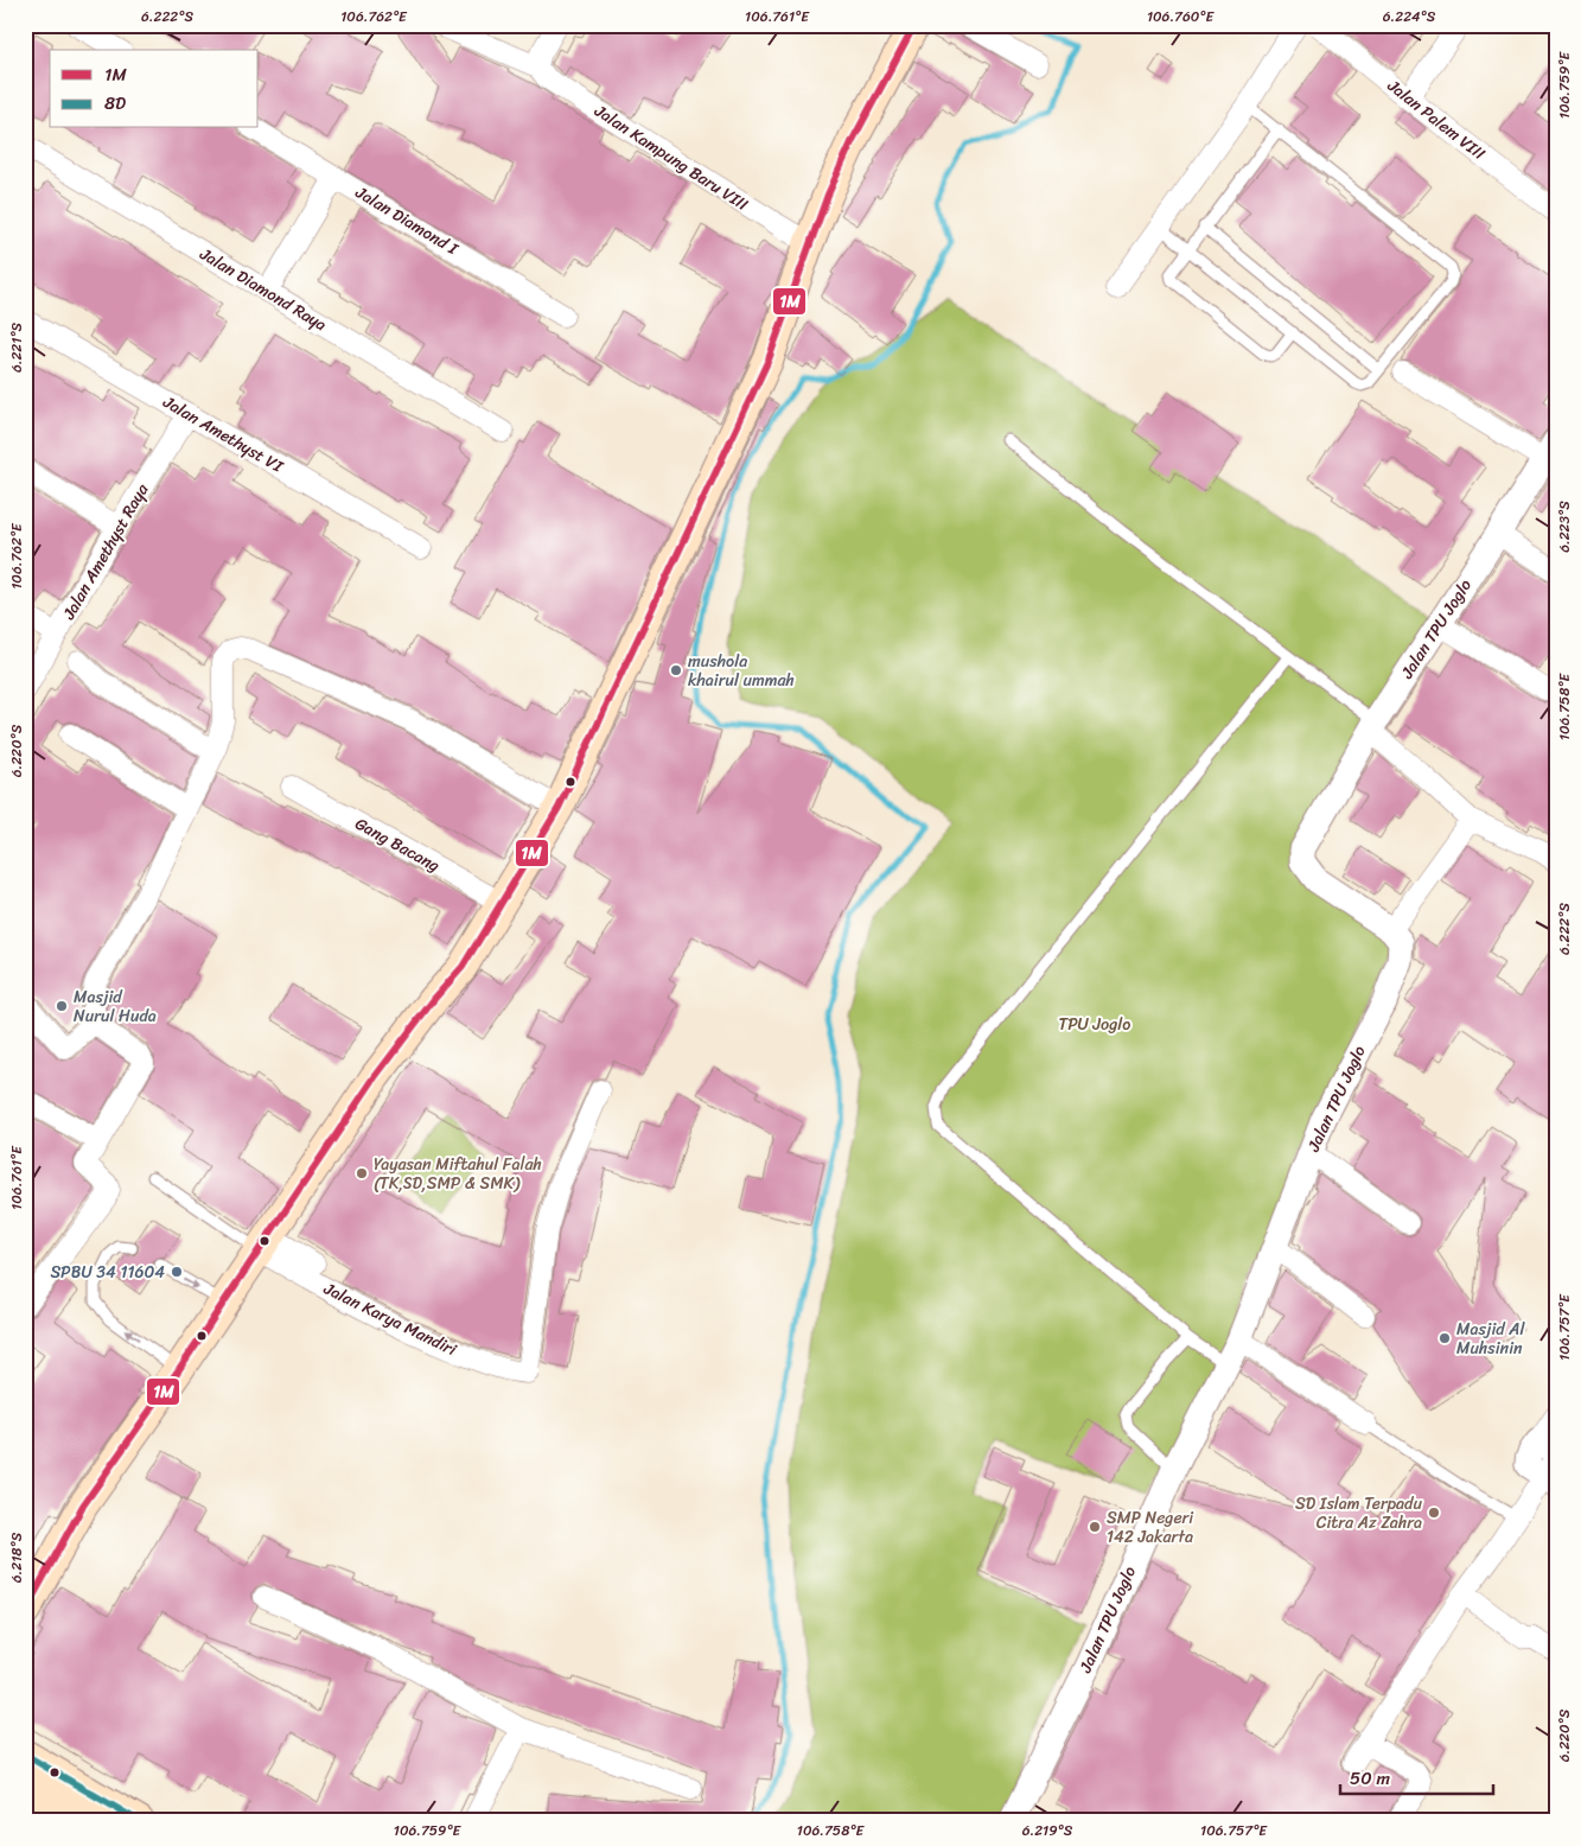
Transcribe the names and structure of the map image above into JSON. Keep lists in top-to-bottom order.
{
  "streets": {
    "street": [
      "Jalan Palem VIII",
      "Jalan Kampung Baru VIII",
      "Jalan Diamond I",
      "Jalan Diamond Raya",
      "Jalan Amethyst VI",
      "Jalan Amethyst Raya",
      "Jalan TPU Joglo",
      "Gang Bacang",
      "Jalan Karya Mandiri"
    ]
  },
  "crossings": [
    ["Jalan Amethyst VI", "Jalan Amethyst Raya"]
  ],
  "parks": ["TPU Joglo"],
  "places": [
    "mushola khairul ummah",
    "Masjid Nurul Huda",
    "Yayasan Miftahul Falah (TK,SD,SMP & SMK)",
    "SPBU 34 11604",
    "Masjid Al Muhsinin",
    "SD Islam Terpadu Citra Az Zahra",
    "SMP Negeri 142 Jakarta"
  ],
  "lines": ["transit line 1M", "transit line 8D"],
  "legend": ["1M", "8D"],
  "scale_bar": "50 m",
  "coordinates": [
    "6.222°S",
    "106.762°E",
    "106.761°E",
    "106.760°E",
    "6.224°S",
    "106.759°E",
    "6.221°S",
    "6.223°S",
    "106.758°E",
    "6.220°S",
    "106.757°E",
    "6.218°S",
    "6.219°S"
  ]
}
